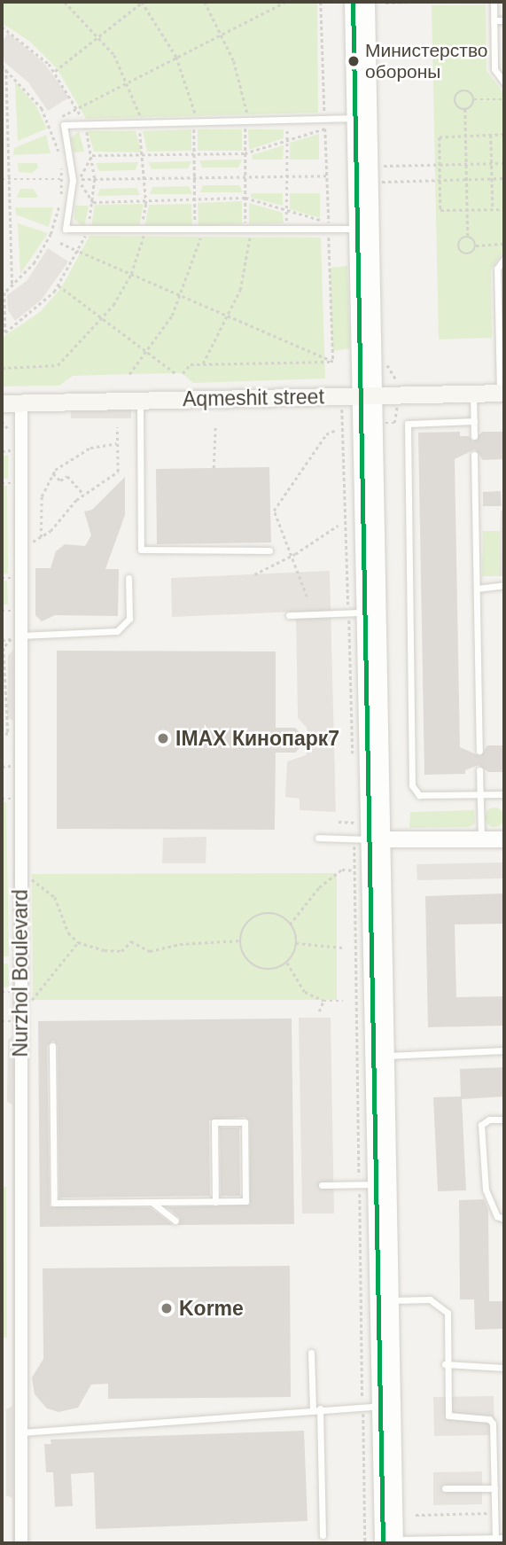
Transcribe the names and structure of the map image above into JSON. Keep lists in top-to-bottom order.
{
  "streets": {
    "main road": ["Aqmeshit street"],
    "street": ["Nurzhol Boulevard"]
  },
  "crossings": [
    ["Aqmeshit street", "Nurzhol Boulevard"]
  ],
  "places": ["Министерство обороны", "IMAX Кинопарк7", "Korme"]
}
